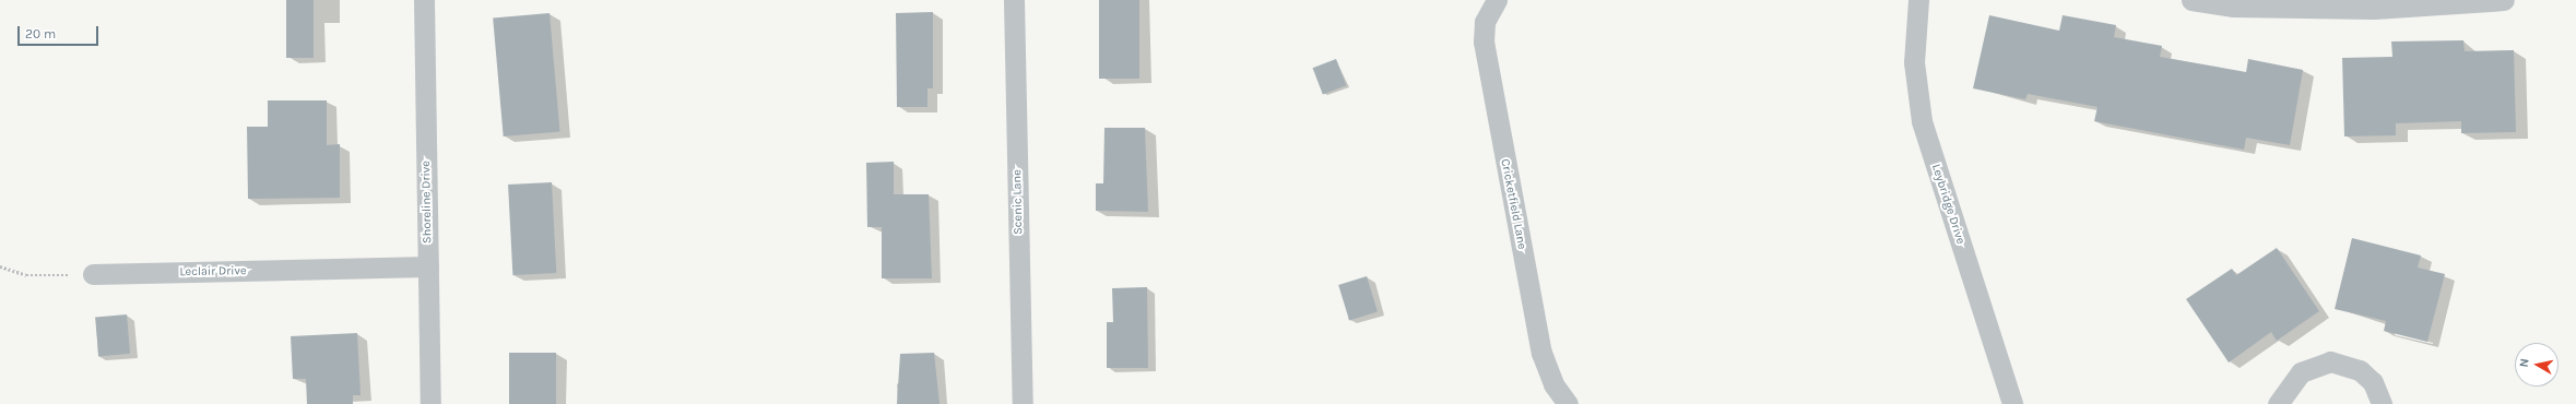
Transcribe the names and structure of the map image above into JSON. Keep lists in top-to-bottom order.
{
  "streets": {
    "street": [
      "Shoreline Drive",
      "Scenic Lane",
      "Cricketfield Lane",
      "Leybridge Drive",
      "Leclair Drive"
    ]
  },
  "crossings": [
    ["Shoreline Drive", "Leclair Drive"]
  ],
  "scale_bar": "20 m",
  "north": "left"
}
